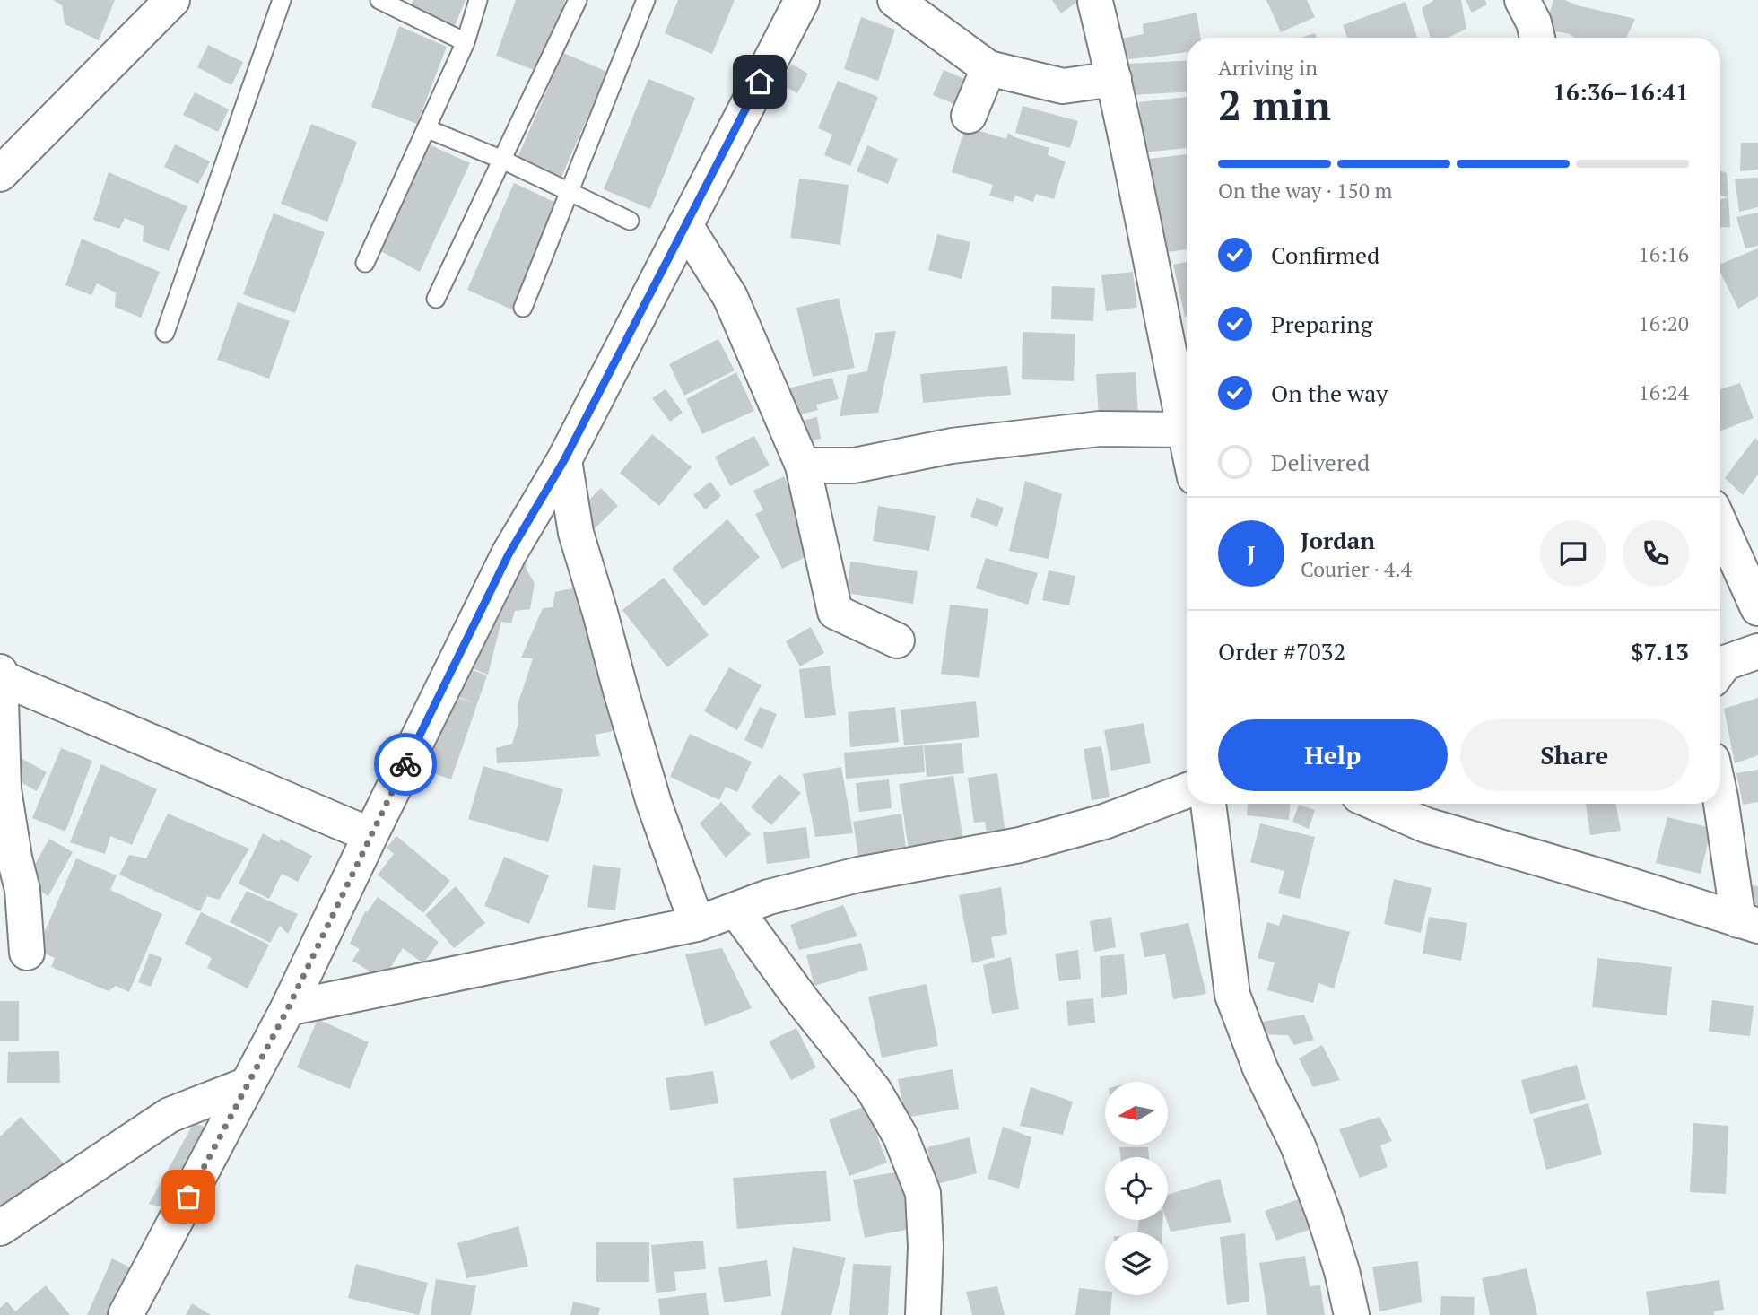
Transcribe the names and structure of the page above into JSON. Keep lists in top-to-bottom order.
{
  "north": "left",
  "page": {
    "heading": ["2 min", "Arriving in", "16:36–16:41"],
    "panel": [
      "Jordan",
      "Courier · 4.4",
      "Order #7032",
      "$7.13"
    ],
    "bar": "On the way · 150 m",
    "list": [
      ["Confirmed", "16:16"],
      ["Preparing", "16:20"],
      ["On the way", "16:24"],
      "Delivered"
    ],
    "round": "J",
    "buttons": ["Help", "Share"]
  }
}
